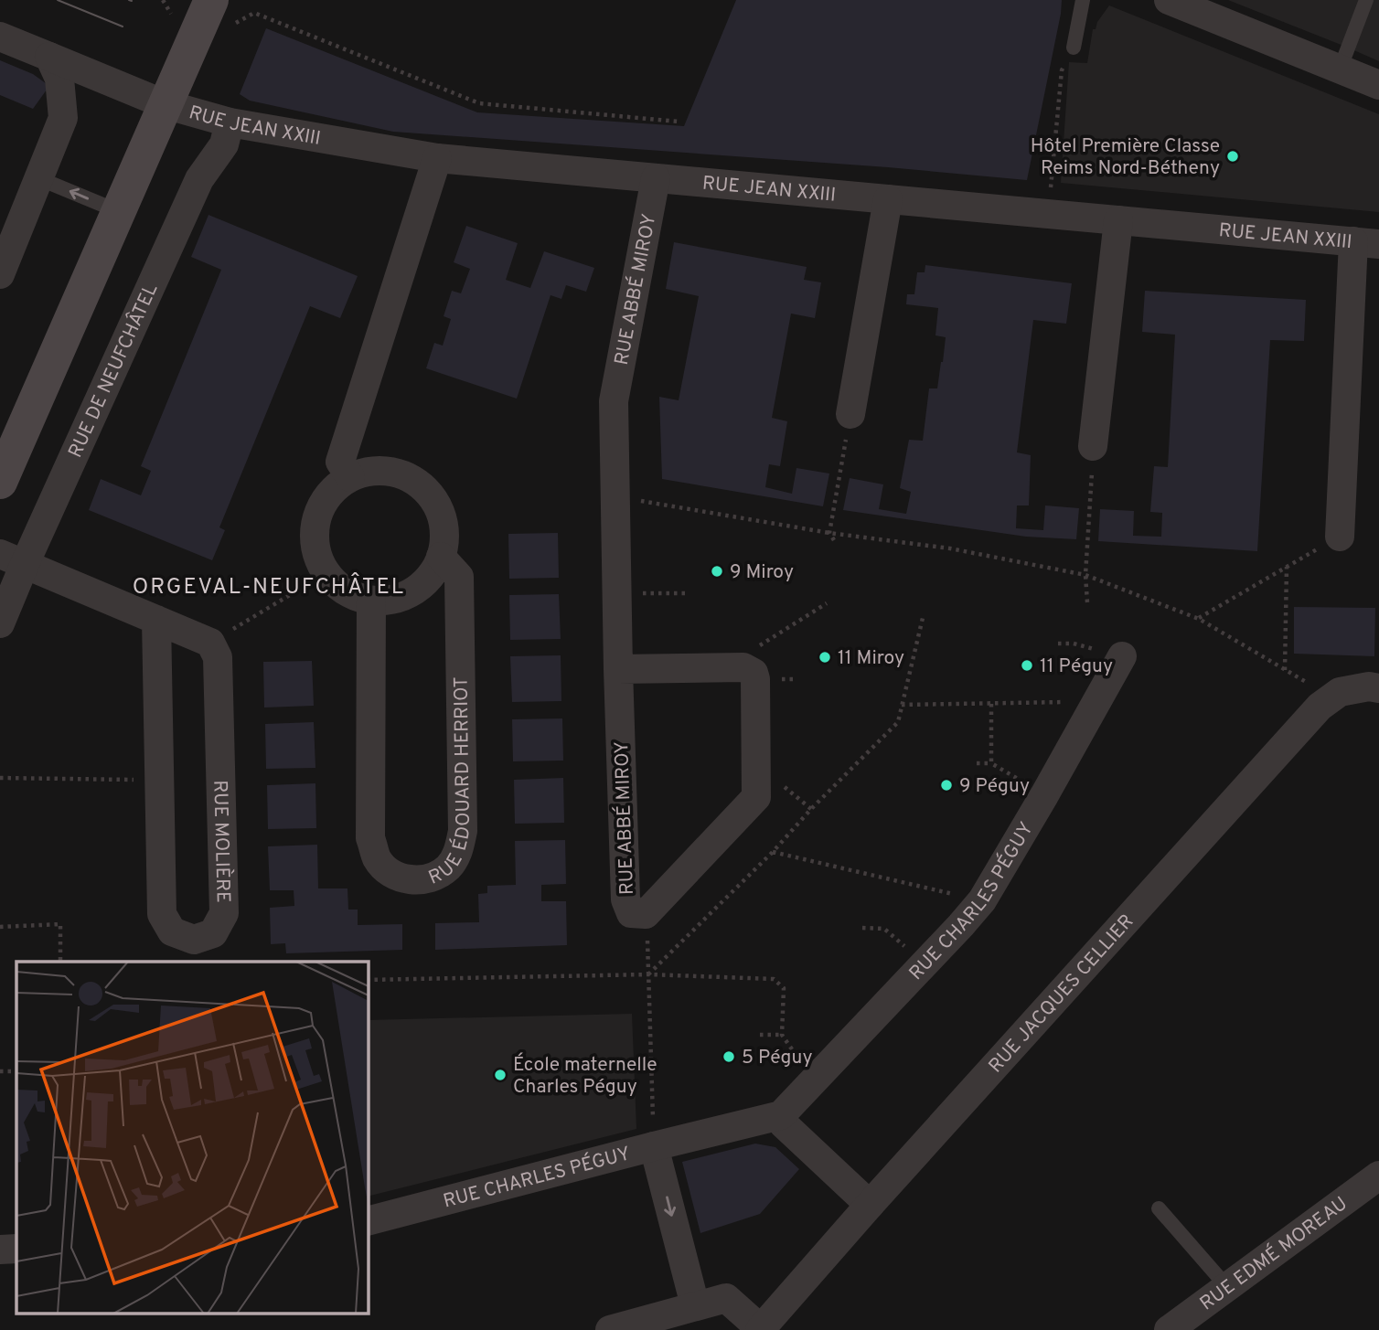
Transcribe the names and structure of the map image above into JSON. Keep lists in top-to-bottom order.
{
  "streets": {
    "street": [
      "RUE JEAN XXIII",
      "RUE ABBÉ MIROY",
      "RUE DE NEUFCHÂTEL",
      "RUE ÉDOUARD HERRIOT",
      "RUE MOLIÈRE",
      "RUE CHARLES PÉGUY",
      "RUE JACQUES CELLIER",
      "RUE EDMÉ MOREAU"
    ]
  },
  "crossings": [
    ["RUE JEAN XXIII", "RUE ABBÉ MIROY"],
    ["RUE JEAN XXIII", "RUE DE NEUFCHÂTEL"]
  ],
  "districts": ["ORGEVAL-NEUFCHÂTEL"],
  "places": [
    "Hôtel Première Classe Reims Nord-Bétheny",
    "9 Miroy",
    "11 Miroy",
    "11 Péguy",
    "9 Péguy",
    "5 Péguy",
    "École maternelle Charles Péguy"
  ]
}
